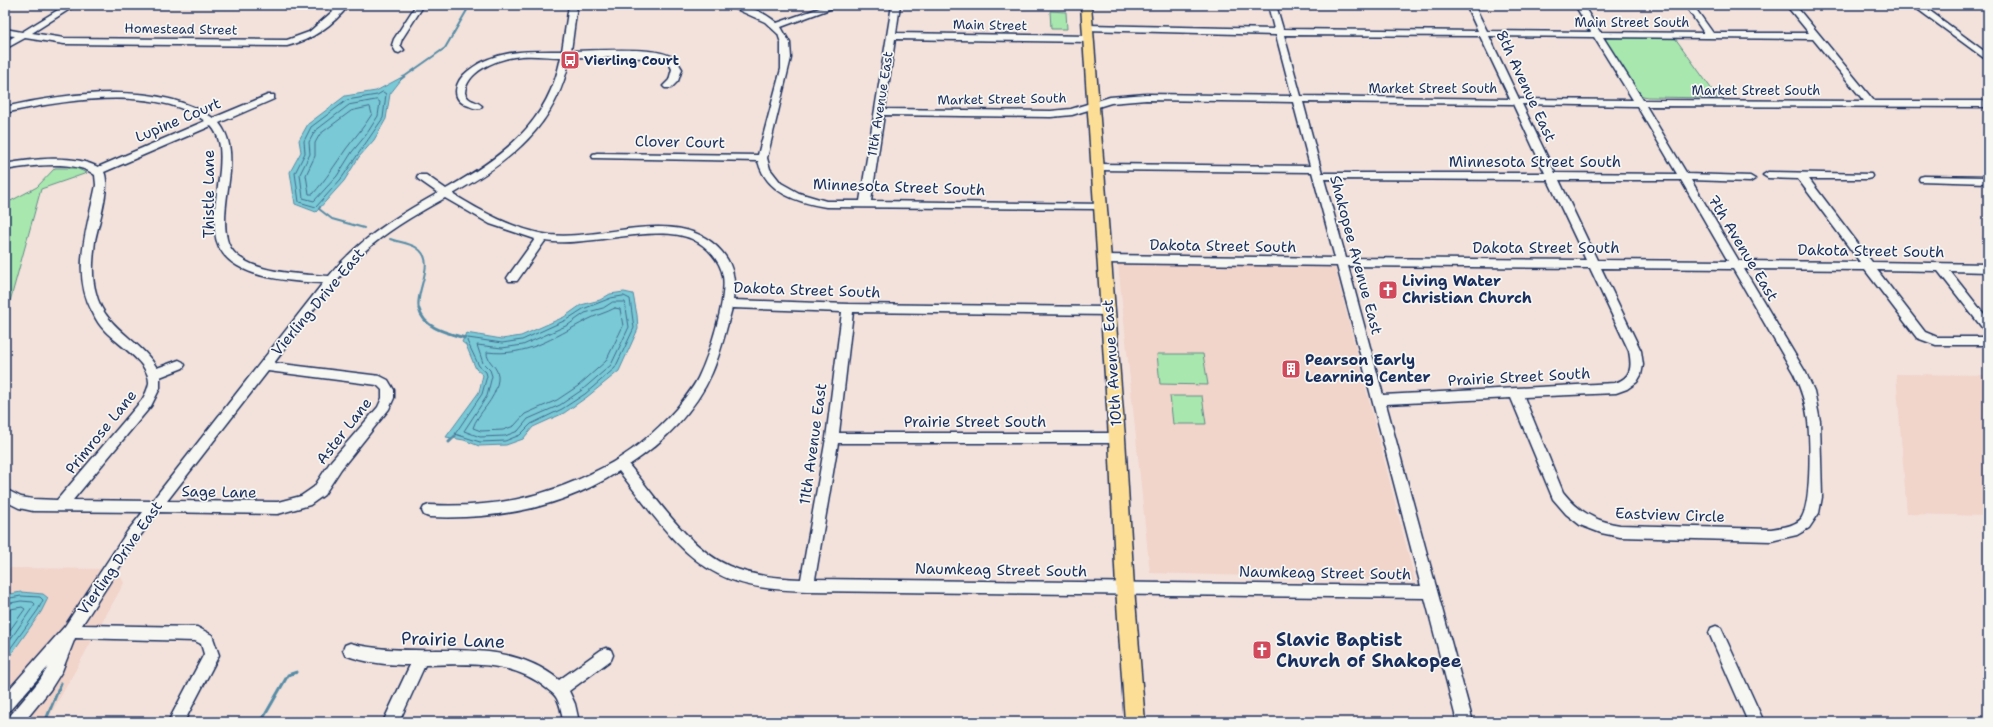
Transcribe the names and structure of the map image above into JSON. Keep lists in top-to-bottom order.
{
  "streets": {
    "main road": ["10th Avenue East"],
    "street": [
      "Main Street South",
      "Main Street",
      "Homestead Street",
      "8th Avenue East",
      "Market Street South",
      "11th Avenue East",
      "Lupine Court",
      "Clover Court",
      "Minnesota Street South",
      "Thistle Lane",
      "Dakota Street South",
      "7th Avenue East",
      "Shakopee Avenue East",
      "Vierling Drive East",
      "Prairie Street South",
      "Aster Lane",
      "Primrose Lane",
      "Sage Lane",
      "Eastview Circle",
      "Naumkeag Street South",
      "Prairie Lane"
    ]
  },
  "crossings": [
    ["Main Street South", "Main Street"],
    ["Main Street South", "8th Avenue East"],
    ["Main Street South", "7th Avenue East"],
    ["Main Street South", "Shakopee Avenue East"],
    ["Main Street South", "10th Avenue East"],
    ["Main Street", "11th Avenue East"],
    ["Main Street", "10th Avenue East"],
    ["8th Avenue East", "Market Street South"],
    ["8th Avenue East", "Minnesota Street South"],
    ["8th Avenue East", "Dakota Street South"],
    ["8th Avenue East", "Prairie Street South"],
    ["Market Street South", "11th Avenue East"],
    ["Market Street South", "7th Avenue East"],
    ["Market Street South", "Shakopee Avenue East"],
    ["Market Street South", "10th Avenue East"],
    ["11th Avenue East", "Minnesota Street South"],
    ["11th Avenue East", "Dakota Street South"],
    ["11th Avenue East", "Prairie Street South"],
    ["11th Avenue East", "Naumkeag Street South"],
    ["Lupine Court", "Thistle Lane"],
    ["Clover Court", "Minnesota Street South"],
    ["Minnesota Street South", "7th Avenue East"],
    ["Minnesota Street South", "Shakopee Avenue East"],
    ["Minnesota Street South", "10th Avenue East"],
    ["Thistle Lane", "Vierling Drive East"],
    ["Dakota Street South", "7th Avenue East"],
    ["Dakota Street South", "Shakopee Avenue East"],
    ["Dakota Street South", "Vierling Drive East"],
    ["Dakota Street South", "10th Avenue East"],
    ["7th Avenue East", "Eastview Circle"],
    ["Shakopee Avenue East", "Prairie Street South"],
    ["Shakopee Avenue East", "Naumkeag Street South"],
    ["Vierling Drive East", "Aster Lane"],
    ["Vierling Drive East", "Sage Lane"],
    ["10th Avenue East", "Prairie Street South"],
    ["10th Avenue East", "Naumkeag Street South"],
    ["Prairie Street South", "Eastview Circle"],
    ["Aster Lane", "Sage Lane"],
    ["Primrose Lane", "Sage Lane"]
  ],
  "places": {
    "bus stop": ["Vierling Court"],
    "church": ["Living Water Christian Church", "Slavic Baptist Church of Shakopee"],
    "building": ["Pearson Early Learning Center"]
  }
}
